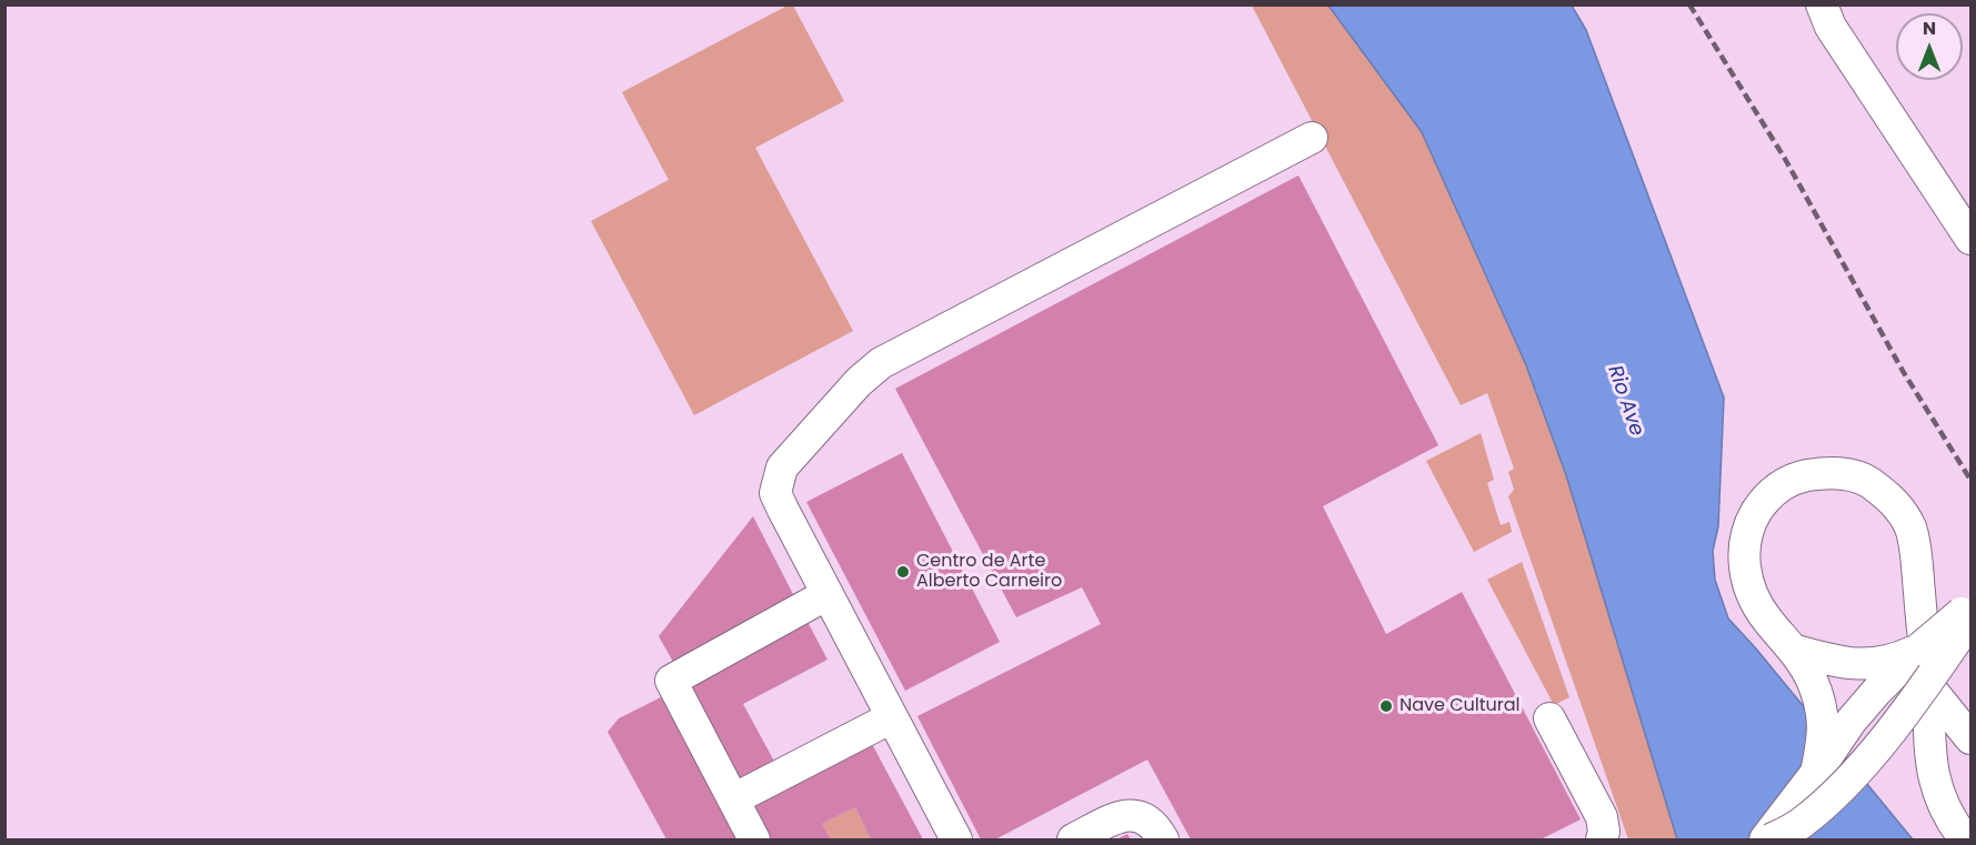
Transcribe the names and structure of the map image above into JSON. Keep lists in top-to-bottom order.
{
  "water": ["Rio Ave"],
  "places": ["Centro de Arte Alberto Carneiro", "Nave Cultural"],
  "north": "top"
}
